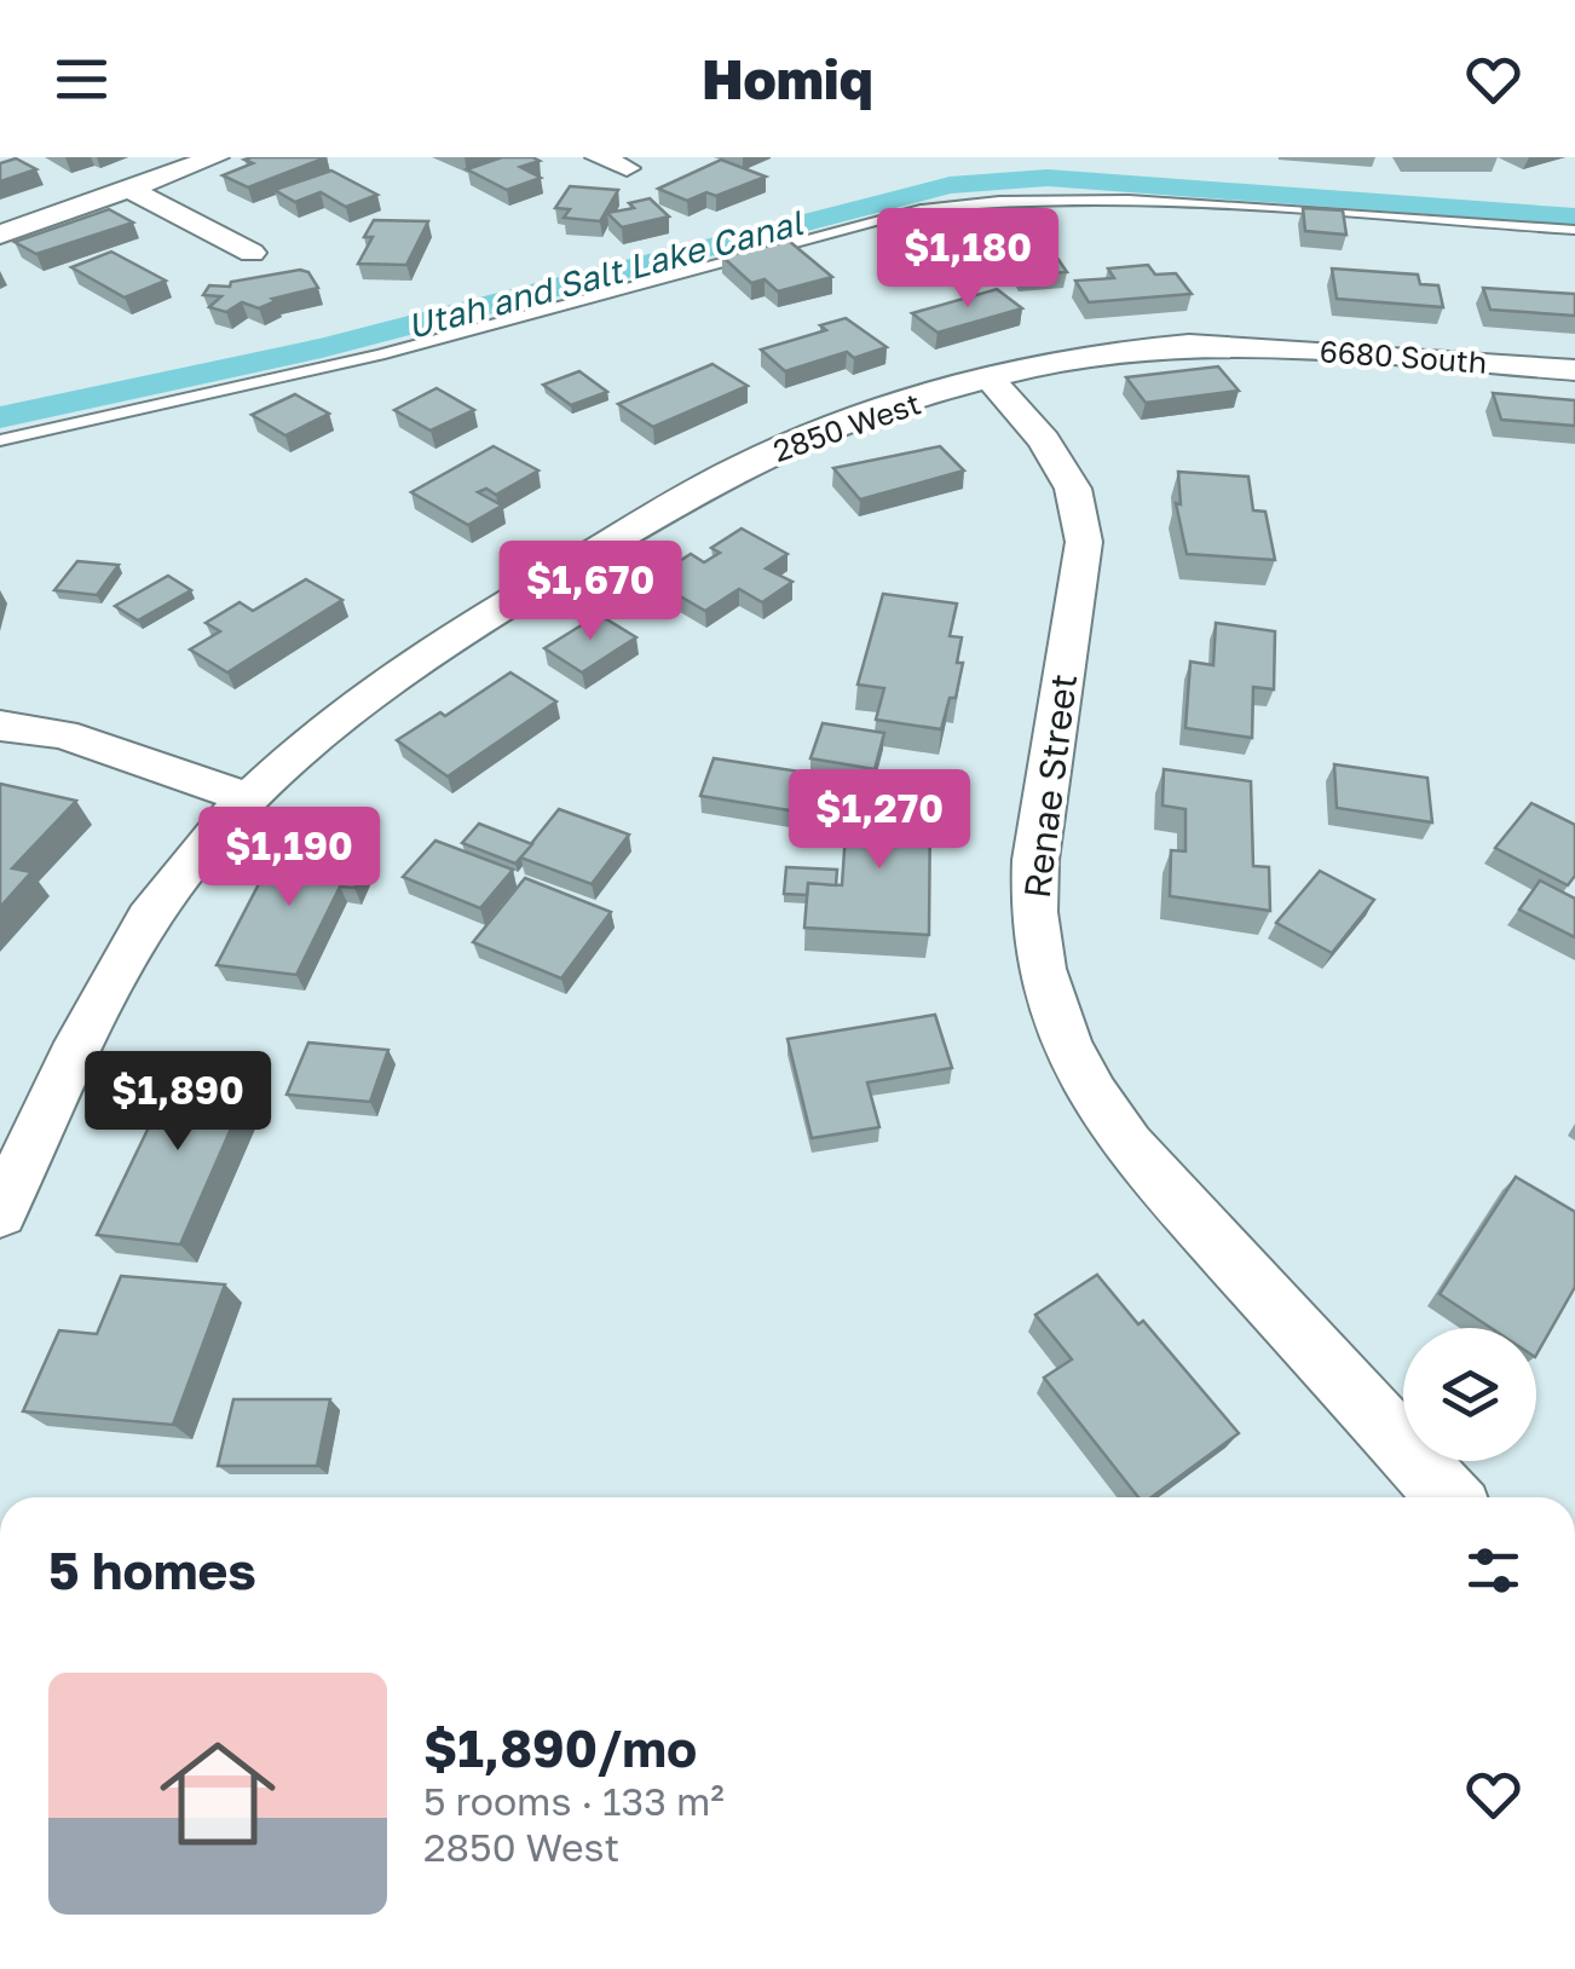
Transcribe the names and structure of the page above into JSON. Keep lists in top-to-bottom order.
{
  "streets": {
    "street": ["6680 South", "2850 West", "Renae Street"]
  },
  "crossings": [
    ["6680 South", "2850 West"],
    ["2850 West", "Renae Street"]
  ],
  "water": ["Utah and Salt Lake Canal"],
  "page": {
    "header": "Homiq",
    "price": [
      "$1,180",
      "$1,670",
      "$1,270",
      "$1,190",
      "$1,890"
    ],
    "heading": "5 homes",
    "list": [
      {
        "name": "$1,890/mo",
        "note": "5 rooms · 133 m² · 2850 West"
      }
    ]
  }
}
